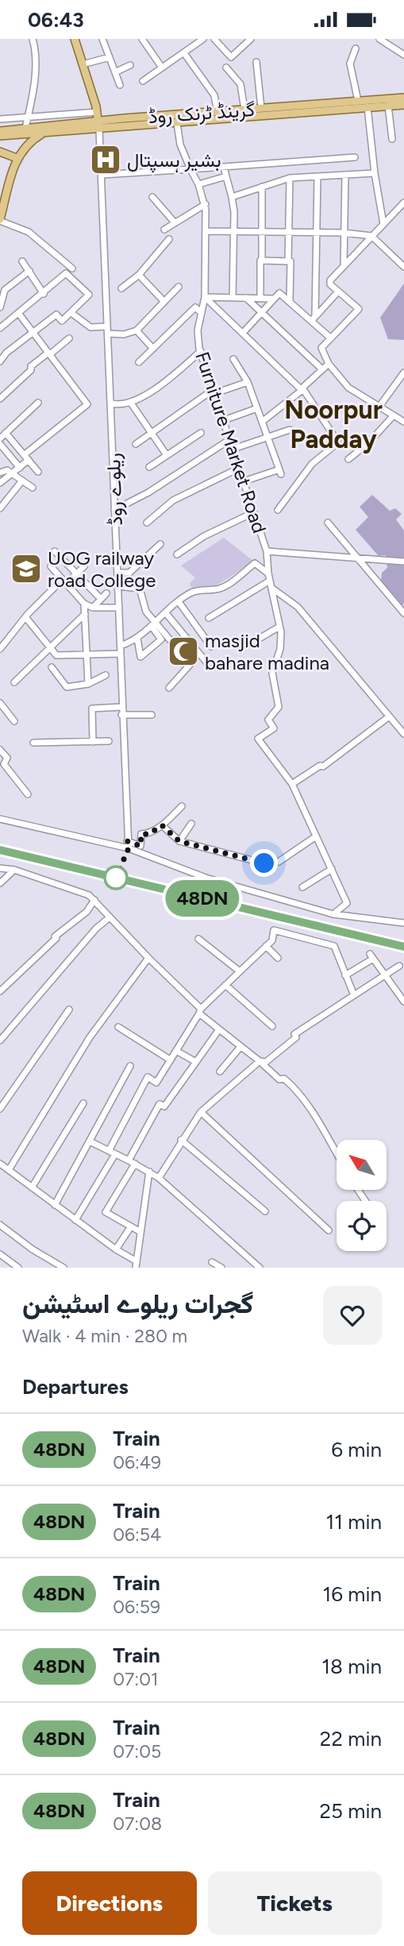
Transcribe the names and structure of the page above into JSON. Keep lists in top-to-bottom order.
{
  "streets": {
    "main road": ["گرینڈ ٹرنک روڈ"],
    "street": ["Furniture Market Road", "ریلوے روڈ"]
  },
  "crossings": [
    ["گرینڈ ٹرنک روڈ", "Furniture Market Road"],
    ["گرینڈ ٹرنک روڈ", "ریلوے روڈ"],
    ["Furniture Market Road", "ریلوے روڈ"]
  ],
  "districts": ["Noorpur Padday"],
  "places": {
    "hospital": ["بشیر ہسپتال"],
    "school or university": ["UOG railway road College"],
    "mosque": ["masjid bahare madina"]
  },
  "north": "top left",
  "page": {
    "status": "06:43",
    "on_map": "48DN",
    "heading": [
      ["گجرات ریلوے اسٹیشن", "Walk · 4 min · 280 m"],
      "Departures"
    ],
    "list": [
      {
        "mark": "48DN",
        "name": "Train",
        "note": "06:49",
        "value": "6 min"
      },
      {
        "mark": "48DN",
        "name": "Train",
        "note": "06:54",
        "value": "11 min"
      },
      {
        "mark": "48DN",
        "name": "Train",
        "note": "06:59",
        "value": "16 min"
      },
      {
        "mark": "48DN",
        "name": "Train",
        "note": "07:01",
        "value": "18 min"
      },
      {
        "mark": "48DN",
        "name": "Train",
        "note": "07:05",
        "value": "22 min"
      },
      {
        "mark": "48DN",
        "name": "Train",
        "note": "07:08",
        "value": "25 min"
      }
    ],
    "buttons": ["Directions", "Tickets"]
  }
}
